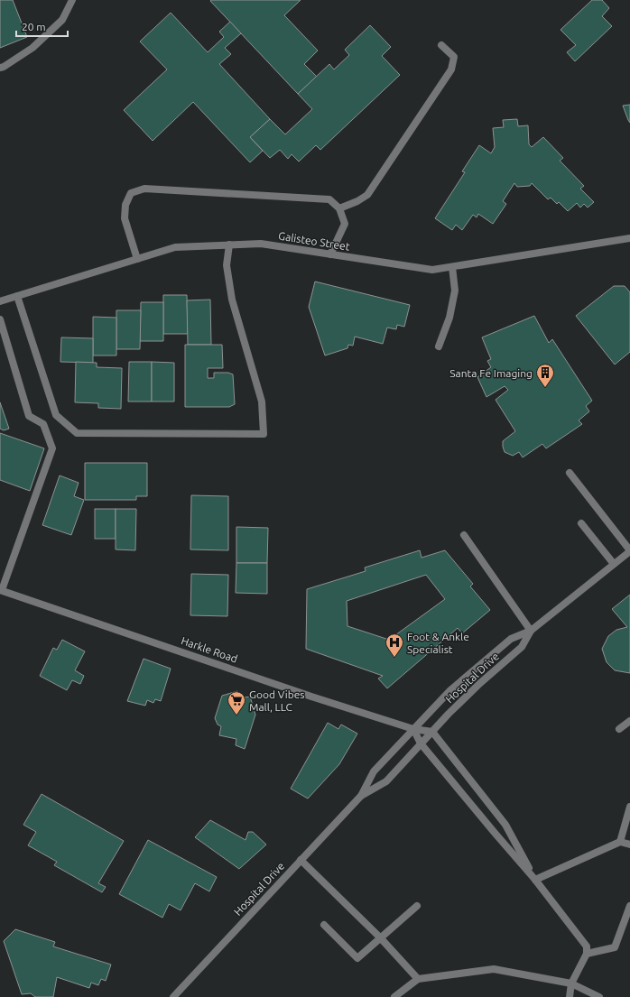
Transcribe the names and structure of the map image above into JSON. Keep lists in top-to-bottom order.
{
  "streets": {
    "street": ["Galisteo Street", "Harkle Road", "Hospital Drive"]
  },
  "crossings": [
    ["Harkle Road", "Hospital Drive"]
  ],
  "places": {
    "building": ["Santa Fe Imaging"],
    "hospital": ["Foot & Ankle Specialist"],
    "supermarket": ["Good Vibes Mall, LLC"]
  },
  "scale_bar": "20 m"
}
